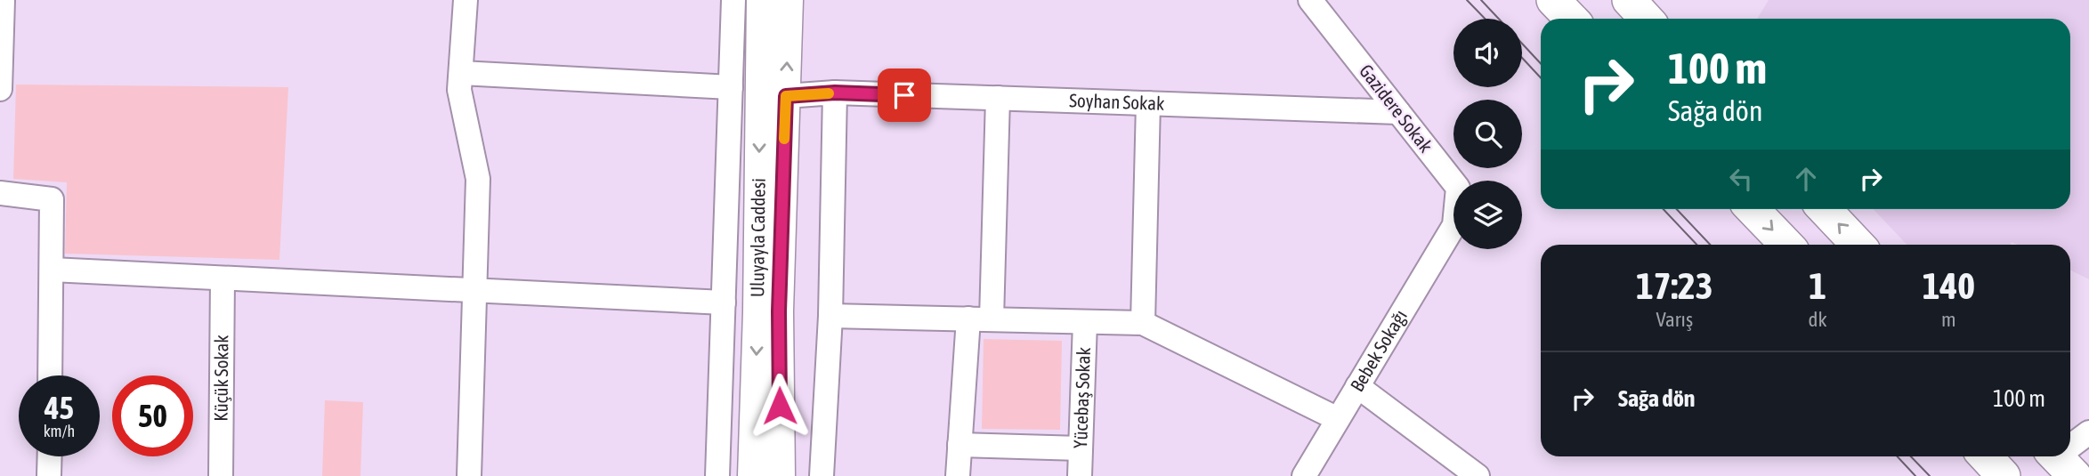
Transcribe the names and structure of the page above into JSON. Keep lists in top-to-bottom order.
{
  "streets": {
    "main road": ["Uluyayla Caddesi"],
    "street": [
      "Soyhan Sokak",
      "Gazidere Sokak",
      "Bebek Sokağı",
      "Küçük Sokak",
      "Yücebaş Sokak"
    ]
  },
  "crossings": [
    ["Soyhan Sokak", "Gazidere Sokak"],
    ["Soyhan Sokak", "Uluyayla Caddesi"]
  ],
  "page": {
    "turn": ["100 m", "Sağa dön"],
    "eta": [
      "17:23",
      "Varış",
      "1",
      "dk",
      "140",
      "m"
    ],
    "list": [
      {
        "name": "Sağa dön",
        "value": "100 m"
      }
    ],
    "speed": "45 km/h",
    "limit": "50"
  }
}
